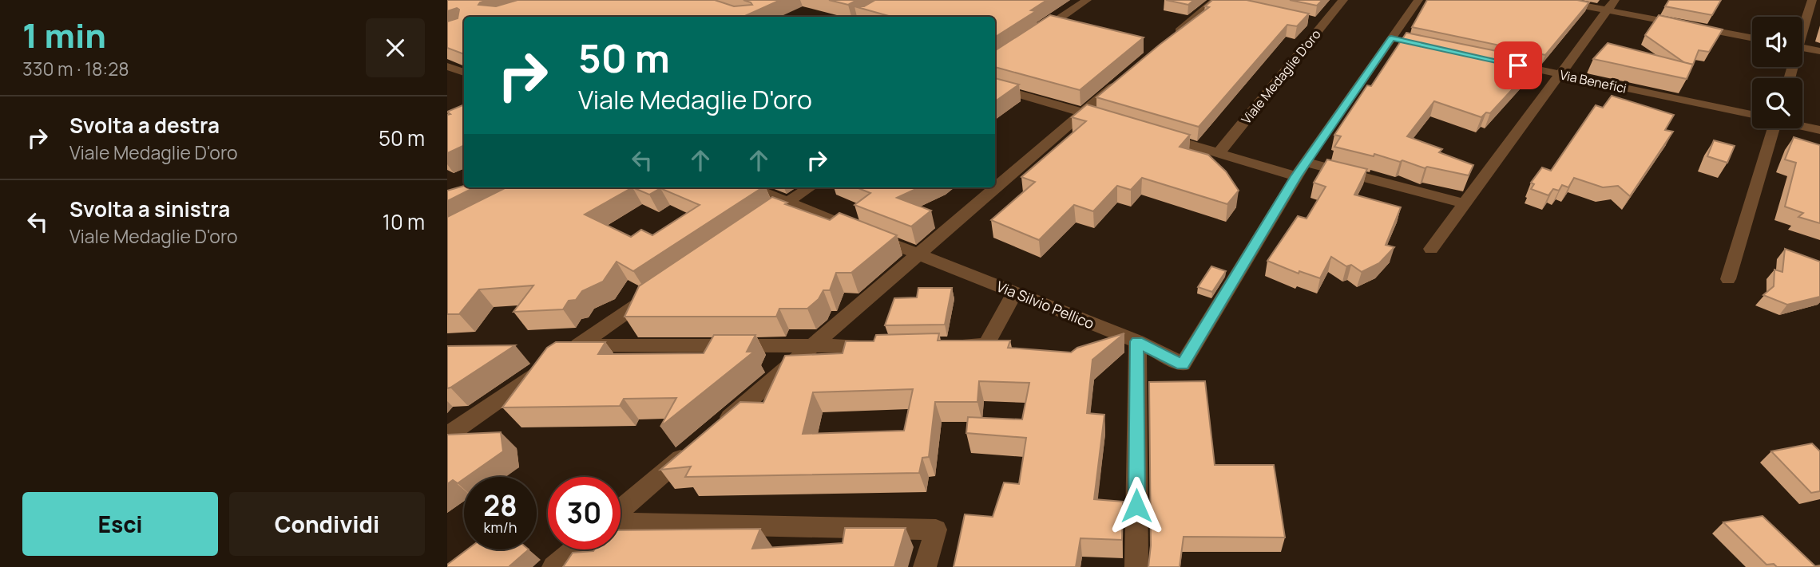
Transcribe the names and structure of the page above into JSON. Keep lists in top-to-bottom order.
{
  "streets": {
    "street": ["Viale Medaglie D'oro", "Via Benefici", "Via Silvio Pellico"]
  },
  "page": {
    "heading": ["1 min", "330 m · 18:28"],
    "turn": ["50 m", "Viale Medaglie D'oro"],
    "list": [
      {
        "name": "Svolta a destra",
        "note": "Viale Medaglie D'oro",
        "value": "50 m"
      },
      {
        "name": "Svolta a sinistra",
        "note": "Viale Medaglie D'oro",
        "value": "10 m"
      }
    ],
    "speed": "28 km/h",
    "limit": "30",
    "buttons": ["Esci", "Condividi"]
  }
}
